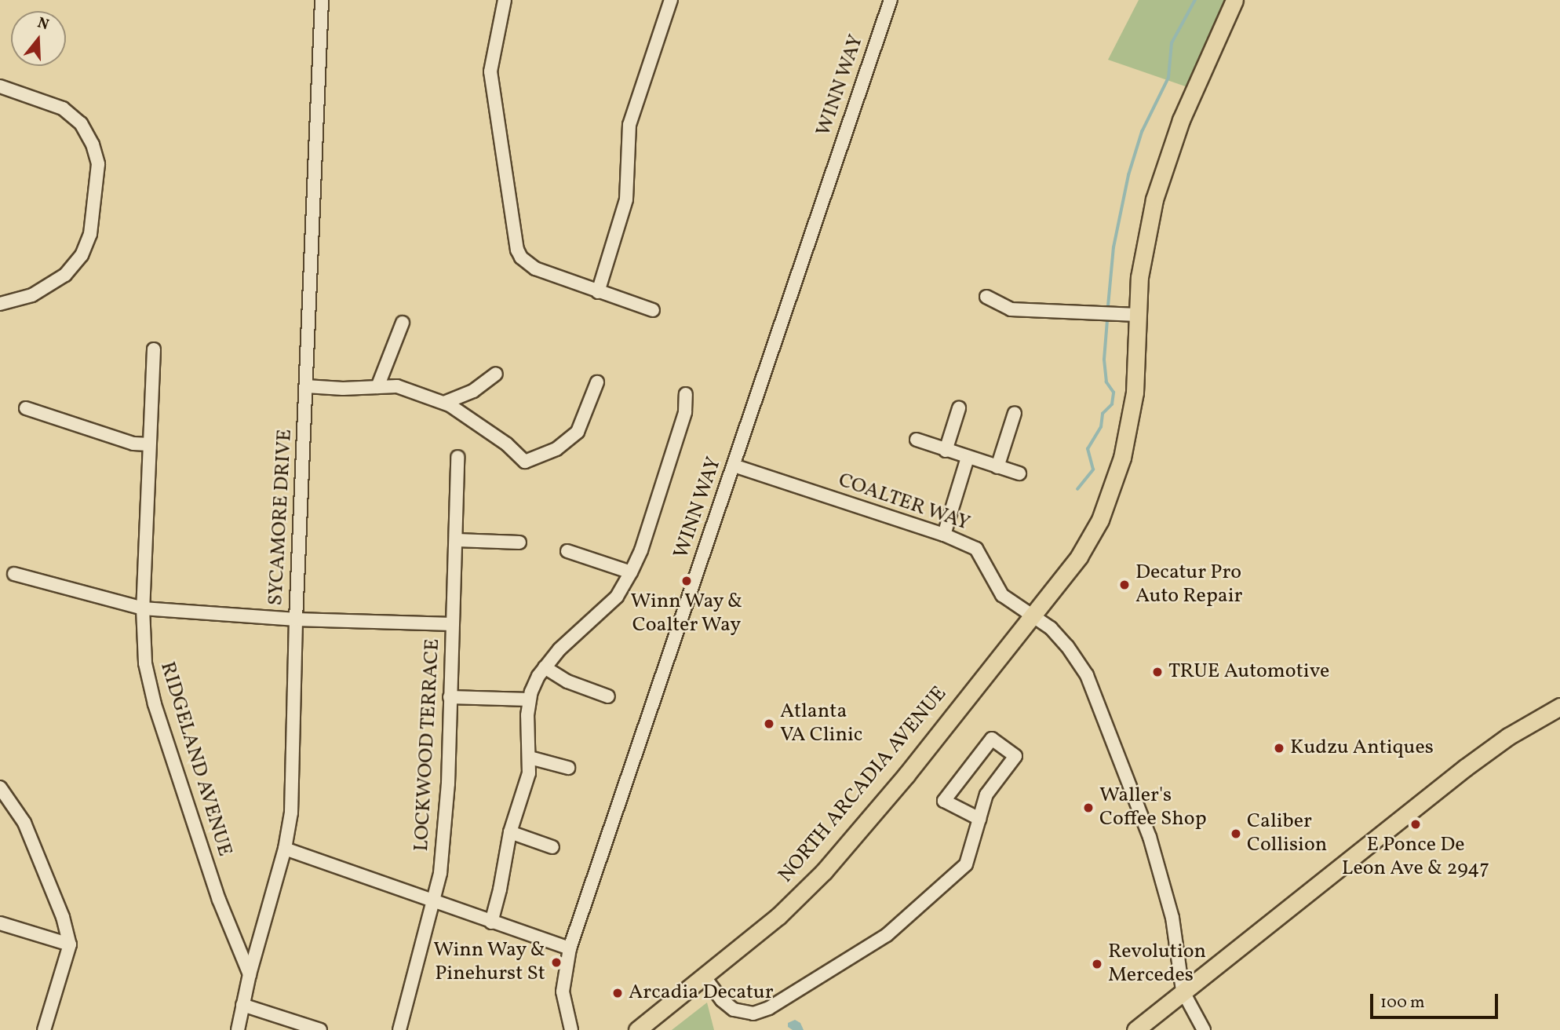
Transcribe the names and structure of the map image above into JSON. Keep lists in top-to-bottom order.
{
  "streets": {
    "main road": ["NORTH ARCADIA AVENUE"],
    "street": [
      "WINN WAY",
      "COALTER WAY",
      "SYCAMORE DRIVE",
      "LOCKWOOD TERRACE",
      "RIDGELAND AVENUE"
    ]
  },
  "crossings": [
    ["WINN WAY", "COALTER WAY"],
    ["COALTER WAY", "NORTH ARCADIA AVENUE"],
    ["SYCAMORE DRIVE", "RIDGELAND AVENUE"]
  ],
  "places": [
    "Winn Way & Coalter Way",
    "Decatur Pro Auto Repair",
    "TRUE Automotive",
    "Atlanta VA Clinic",
    "Kudzu Antiques",
    "Waller's Coffee Shop",
    "E Ponce De Leon Ave & 2947",
    "Caliber Collision",
    "Winn Way & Pinehurst St",
    "Revolution Mercedes",
    "Arcadia Decatur"
  ],
  "scale_bar": "100 m",
  "north": "top"
}
